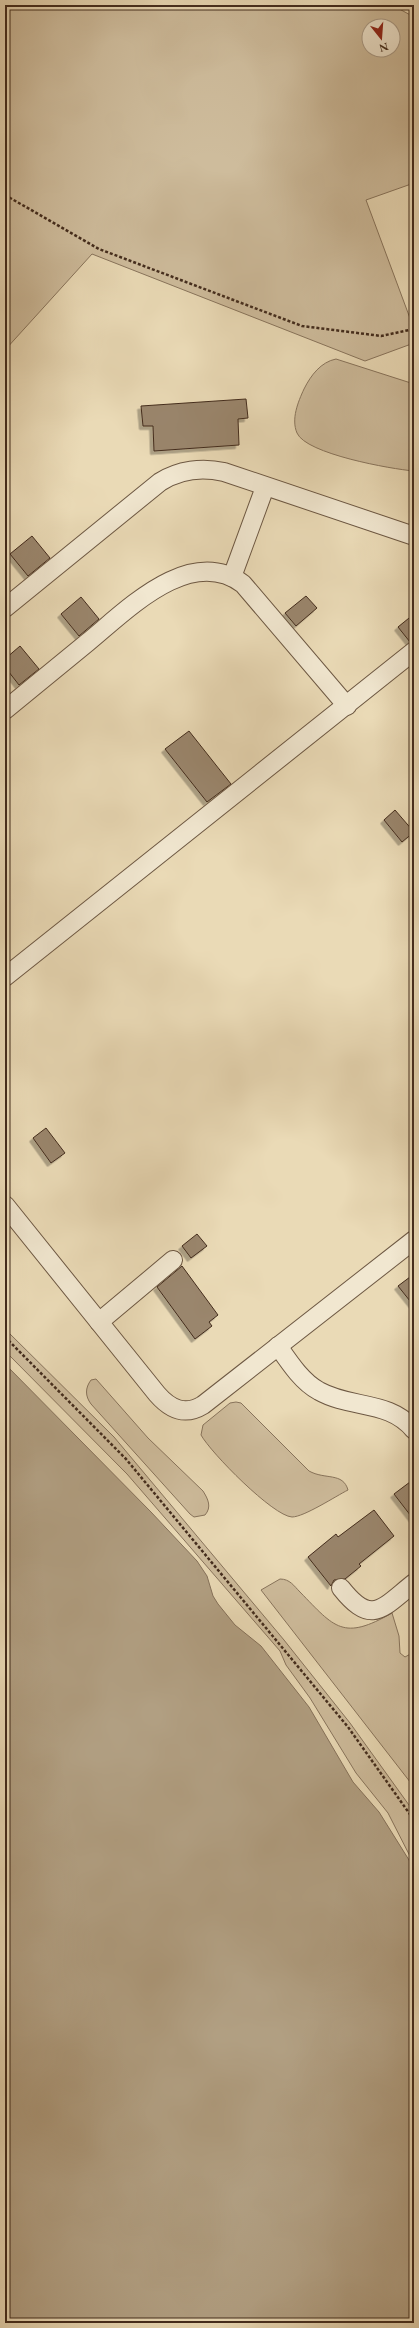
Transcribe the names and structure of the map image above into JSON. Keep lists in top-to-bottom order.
{
  "north": "bottom"
}
